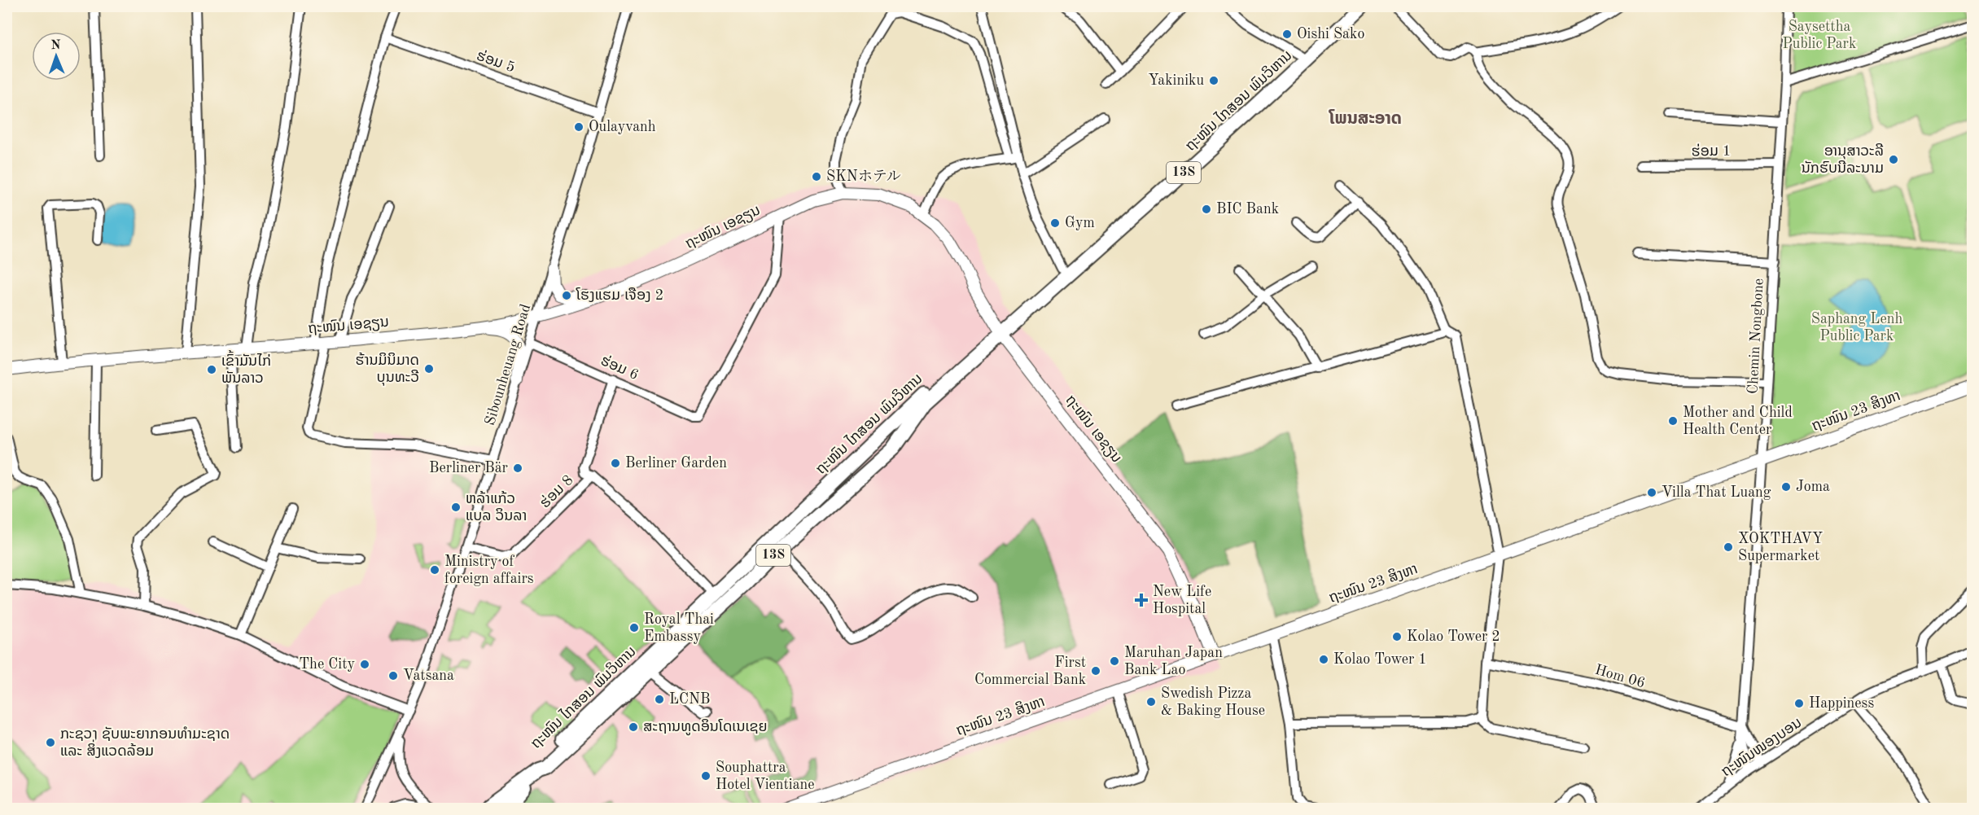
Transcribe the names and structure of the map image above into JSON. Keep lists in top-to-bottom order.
{
  "streets": {
    "highway": ["ຖະໜົນ ໄກສອນ ພົມວິຫານ", "13S"],
    "main road": ["ຖະໜົນ ເອຊຽນ", "ຖະໜົນ 23 ສິງຫາ"],
    "street": [
      "ຮ່ອມ 5",
      "ຮ່ອມ 1",
      "Chemin Nongbone",
      "Sibounheuang Road",
      "ຮ່ອມ 6",
      "ຮ່ອມ 8",
      "Hom 06",
      "ຖະໜົນໜອງບອນ"
    ]
  },
  "crossings": [
    ["ຮ່ອມ 5", "Sibounheuang Road"],
    ["ຖະໜົນ ໄກສອນ ພົມວິຫານ", "13S"],
    ["ຖະໜົນ ໄກສອນ ພົມວິຫານ", "ຖະໜົນ ເອຊຽນ"],
    ["ຮ່ອມ 1", "Chemin Nongbone"],
    ["ຖະໜົນ ເອຊຽນ", "Sibounheuang Road"],
    ["ຖະໜົນ ເອຊຽນ", "ຮ່ອມ 6"],
    ["ຖະໜົນ ເອຊຽນ", "ຖະໜົນ 23 ສິງຫາ"],
    ["Chemin Nongbone", "ຖະໜົນ 23 ສິງຫາ"],
    ["Chemin Nongbone", "Hom 06"],
    ["Chemin Nongbone", "ຖະໜົນໜອງບອນ"],
    ["Sibounheuang Road", "ຮ່ອມ 6"],
    ["Sibounheuang Road", "ຮ່ອມ 8"]
  ],
  "districts": ["ໂພນສະອາດ"],
  "parks": ["Saysettha Public Park", "Saphang Lenh Public Park"],
  "places": {
    "other": [
      "Oishi Sako",
      "Yakiniku",
      "Oulayvanh",
      "ອານຸສາວະລີ ນັກຮົບນີລະນາມ",
      "SKNホテル",
      "BIC Bank",
      "Gym",
      "ໂຮງແຮມ ເຈືອງ 2",
      "ຮ້ານມິນິມາດ ບຸນທະວີ",
      "ເຂົ້າມັນໄກ່ ພັນລາວ",
      "Mother and Child Health Center",
      "Berliner Garden",
      "Berliner Bär",
      "Joma",
      "Villa That Luang",
      "ຫລ້າແກ້ວ ແບລ ວິນລາ",
      "XOKTHAVY Supermarket",
      "Ministry of foreign affairs",
      "Royal Thai Embassy",
      "Kolao Tower 2",
      "Kolao Tower 1",
      "Maruhan Japan Bank Lao",
      "The City",
      "First Commercial Bank",
      "Vatsana",
      "LCNB",
      "Swedish Pizza & Baking House",
      "Happiness",
      "ສະຖານທູດອິນໂດເນເຊຍ",
      "ກະຊວງ ຊັບພະຍາກອນທຳມະຊາດ ແລະ ສິ່ງແວດລ້ອມ",
      "Souphattra Hotel Vientiane"
    ],
    "health": ["New Life Hospital"]
  },
  "north": "top"
}
